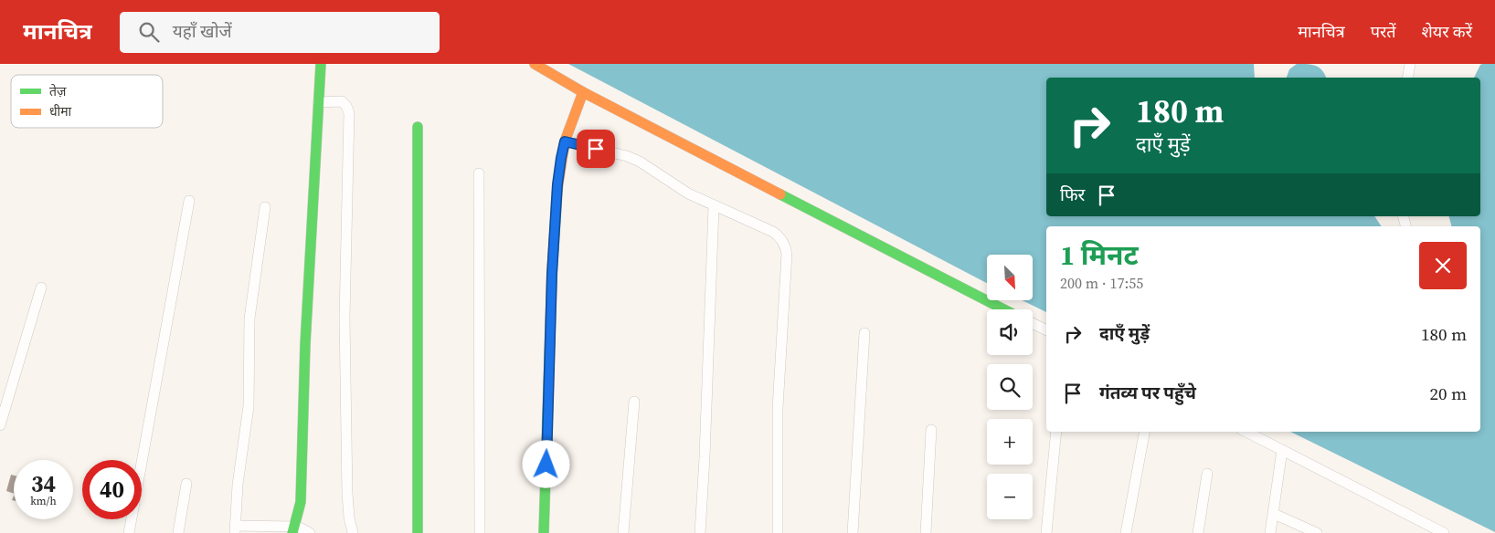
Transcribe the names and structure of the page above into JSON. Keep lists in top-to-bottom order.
{
  "legend": ["तेज़", "धीमा"],
  "north": "bottom right",
  "page": {
    "header": "मानचित्र",
    "search": "यहाँ खोजें",
    "nav": ["मानचित्र", "परतें", "शेयर करें"],
    "turn": ["180 m", "दाएँ मुड़ें"],
    "then": "फिर",
    "heading": ["1 मिनट", "200 m · 17:55"],
    "map_buttons": ["+", "−"],
    "list": [
      {
        "name": "दाएँ मुड़ें",
        "value": "180 m"
      },
      {
        "name": "गंतव्य पर पहुँचे",
        "value": "20 m"
      }
    ],
    "speed": "34 km/h",
    "limit": "40"
  }
}
